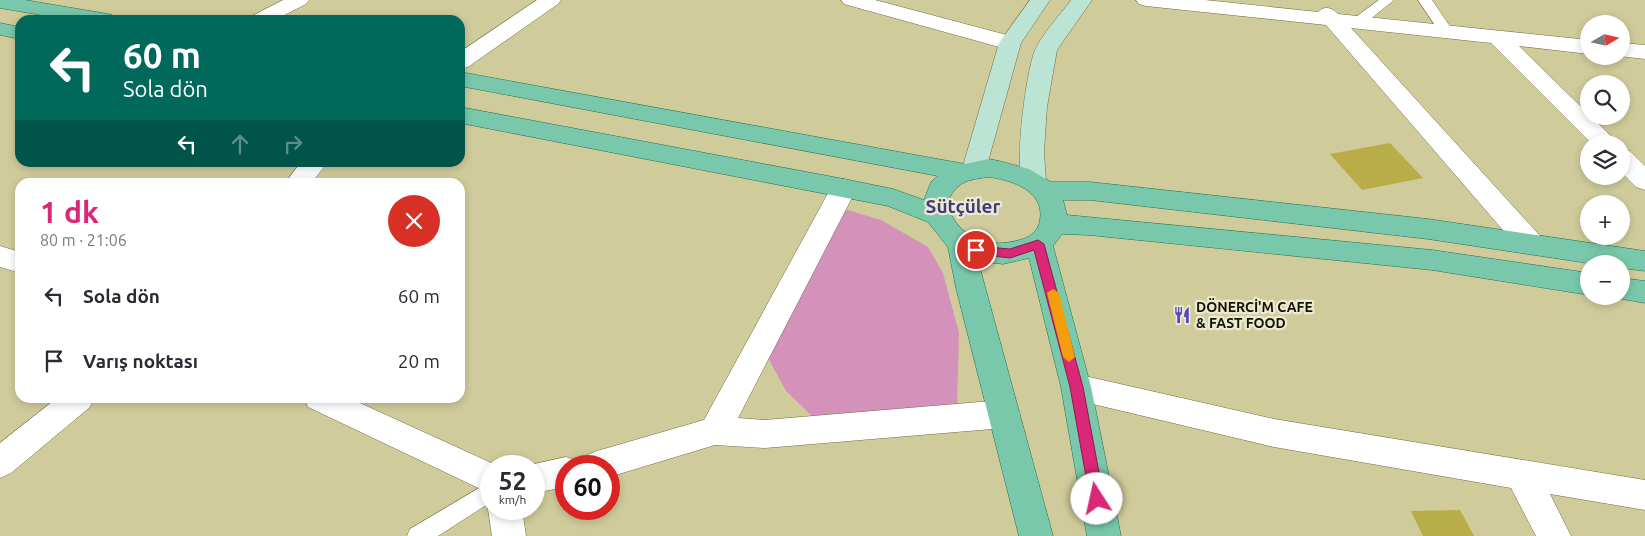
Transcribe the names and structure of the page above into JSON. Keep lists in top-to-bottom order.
{
  "districts": ["Sütçüler"],
  "places": {
    "restaurant": ["DÖNERCİ'M CAFE & FAST FOOD"]
  },
  "north": "right",
  "page": {
    "map_buttons": ["+", "−"],
    "turn": ["60 m", "Sola dön"],
    "heading": ["1 dk", "80 m · 21:06"],
    "list": [
      {
        "name": "Sola dön",
        "value": "60 m"
      },
      {
        "name": "Varış noktası",
        "value": "20 m"
      }
    ],
    "speed": "52 km/h",
    "limit": "60"
  }
}
